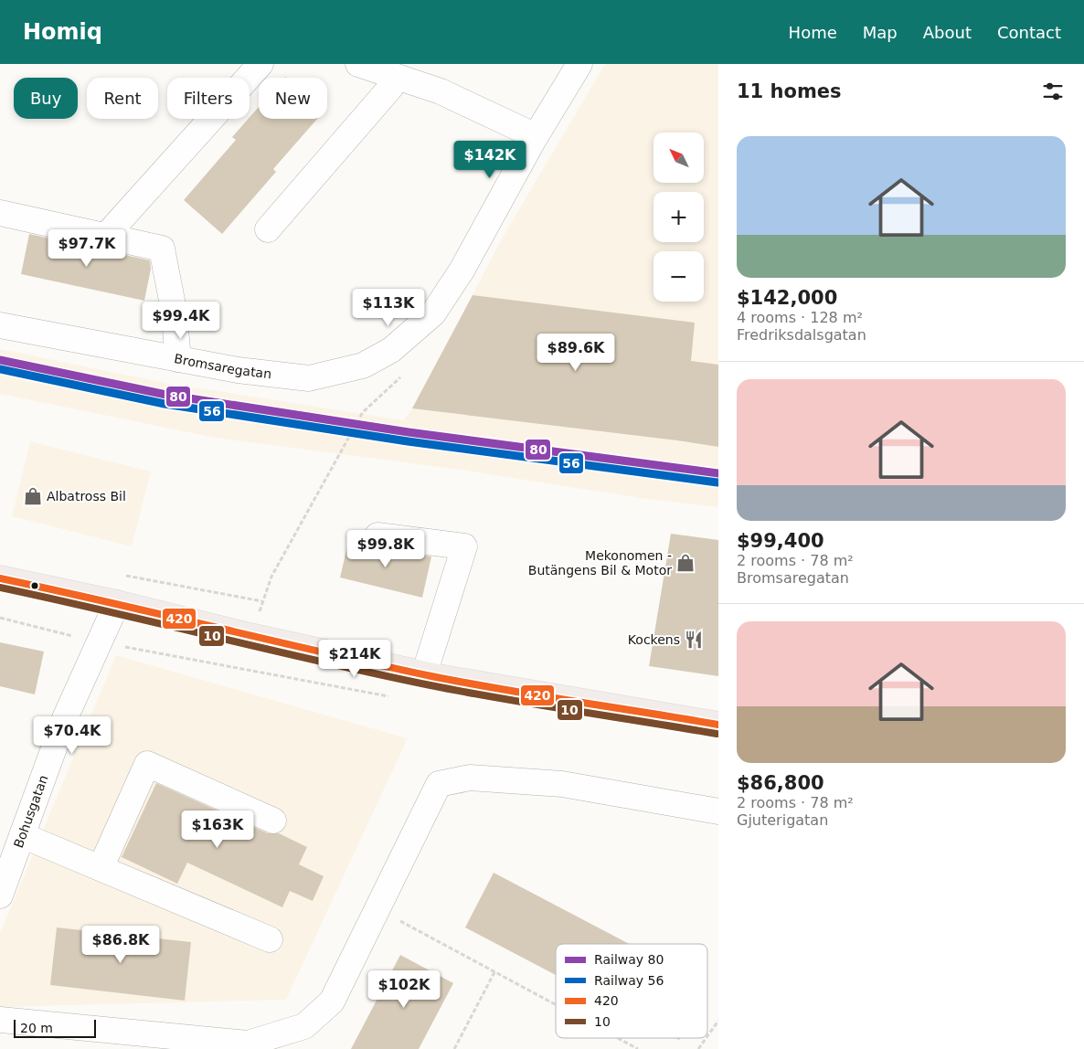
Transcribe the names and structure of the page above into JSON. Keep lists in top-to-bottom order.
{
  "streets": {
    "street": ["Bromsaregatan", "Bohusgatan"]
  },
  "places": {
    "shop": ["Albatross Bil", "Mekonomen - Butängens Bil & Motor"],
    "restaurant": ["Kockens"]
  },
  "lines": [
    "rail line 80",
    "rail line 56",
    "transit line 420",
    "transit line 10"
  ],
  "legend": [
    "Railway 80",
    "Railway 56",
    "420",
    "10"
  ],
  "scale_bar": "20 m",
  "north": "top left",
  "page": {
    "header": "Homiq",
    "nav": [
      "Home",
      "Map",
      "About",
      "Contact"
    ],
    "heading": "11 homes",
    "chip": [
      "Buy",
      "Rent",
      "Filters",
      "New"
    ],
    "list": [
      {
        "name": "$142,000",
        "note": "4 rooms · 128 m² · Fredriksdalsgatan"
      },
      {
        "name": "$99,400",
        "note": "2 rooms · 78 m² · Bromsaregatan"
      },
      {
        "name": "$86,800",
        "note": "2 rooms · 78 m² · Gjuterigatan"
      }
    ],
    "map_buttons": ["+", "−"],
    "price": [
      "$142K",
      "$97.7K",
      "$113K",
      "$99.4K",
      "$89.6K",
      "$99.8K",
      "$214K",
      "$70.4K",
      "$163K",
      "$86.8K",
      "$102K"
    ],
    "scale": "20 m"
  }
}
